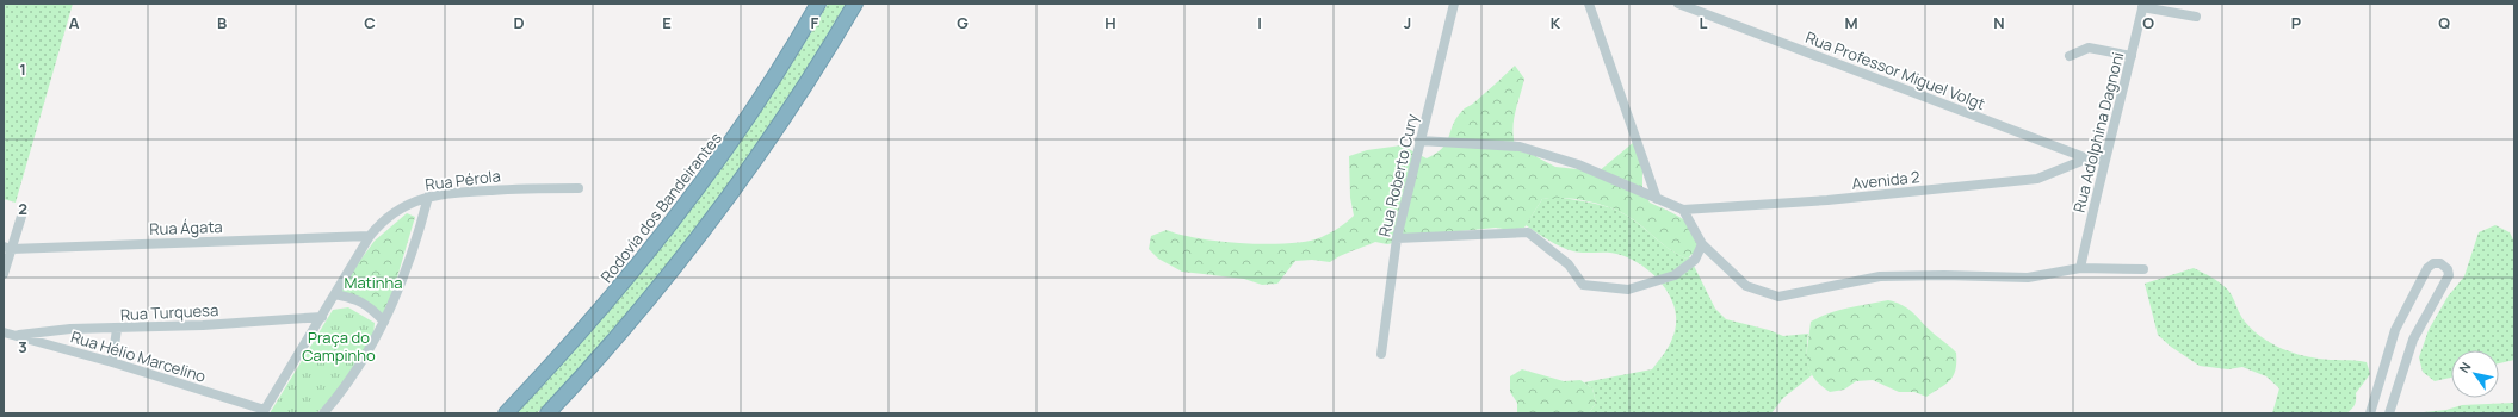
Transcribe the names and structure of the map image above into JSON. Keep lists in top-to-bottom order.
{
  "streets": {
    "highway": ["Rodovia dos Bandeirantes"],
    "street": [
      "Rua Professor Miguel Volgt",
      "Rua Adolphina Dagnoni",
      "Rua Roberto Cury",
      "Rua Pérola",
      "Avenida 2",
      "Rua Ágata",
      "Rua Turquesa",
      "Rua Hélio Marcelino"
    ]
  },
  "crossings": [
    ["Rua Professor Miguel Volgt", "Rua Adolphina Dagnoni"],
    ["Rua Professor Miguel Volgt", "Avenida 2"],
    ["Rua Pérola", "Rua Ágata"],
    ["Rua Pérola", "Rua Turquesa"],
    ["Rua Pérola", "Rua Hélio Marcelino"],
    ["Rua Turquesa", "Rua Hélio Marcelino"]
  ],
  "parks": ["Matinha", "Praça do Campinho"],
  "north": "top left",
  "grid": {
    "columns": [
      "A",
      "B",
      "C",
      "D",
      "E",
      "F",
      "G",
      "H",
      "I",
      "J",
      "K",
      "L",
      "M",
      "N",
      "O",
      "P",
      "Q"
    ],
    "rows": ["1", "2", "3"]
  }
}
